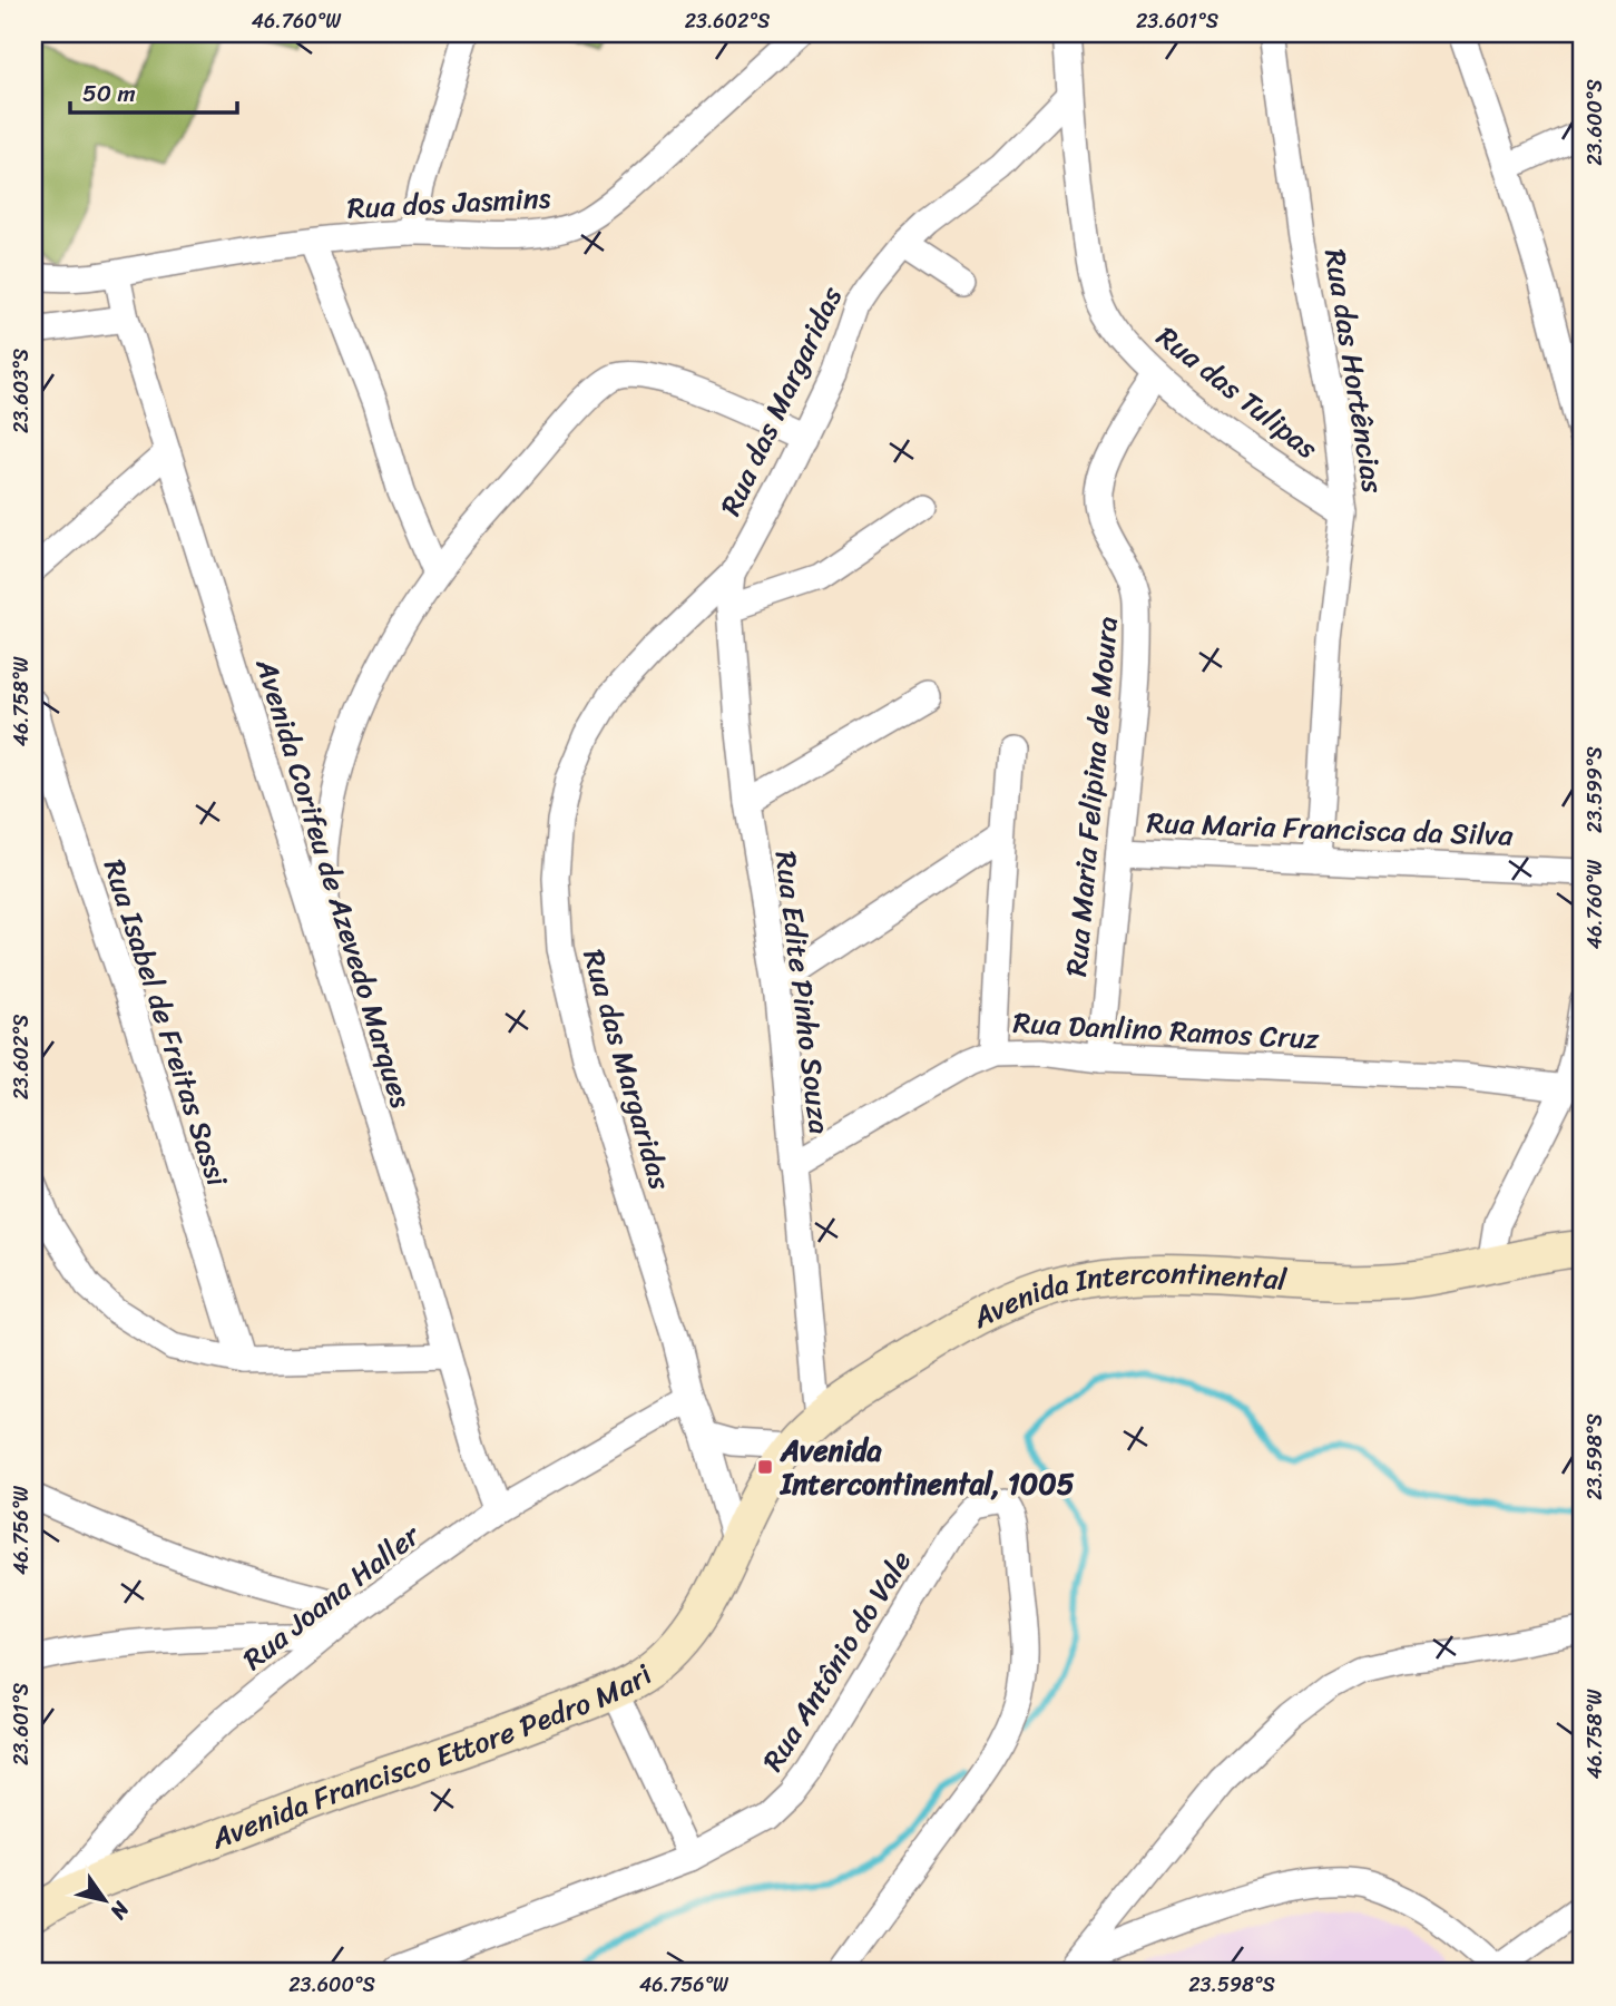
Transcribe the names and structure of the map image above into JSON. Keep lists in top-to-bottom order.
{
  "streets": {
    "street": [
      "Rua dos Jasmins",
      "Rua das Hortências",
      "Rua das Tulipas",
      "Rua das Margaridas",
      "Rua Maria Felipina de Moura",
      "Rua Maria Francisca da Silva",
      "Avenida Corifeu de Azevedo Marques",
      "Rua Edite Pinho Souza",
      "Rua Isabel de Freitas Sassi",
      "Rua Danlino Ramos Cruz",
      "Avenida Intercontinental",
      "Rua Joana Haller",
      "Rua Antônio do Vale",
      "Avenida Francisco Ettore Pedro Mari"
    ]
  },
  "crossings": [
    ["Rua dos Jasmins", "Avenida Corifeu de Azevedo Marques"],
    ["Rua das Hortências", "Rua das Tulipas"],
    ["Rua das Hortências", "Rua Maria Francisca da Silva"],
    ["Rua das Tulipas", "Rua das Margaridas"],
    ["Rua das Tulipas", "Rua Maria Felipina de Moura"],
    ["Rua das Margaridas", "Rua Edite Pinho Souza"],
    ["Rua das Margaridas", "Rua Joana Haller"],
    ["Rua das Margaridas", "Avenida Francisco Ettore Pedro Mari"],
    ["Rua Maria Felipina de Moura", "Rua Maria Francisca da Silva"],
    ["Rua Maria Felipina de Moura", "Rua Danlino Ramos Cruz"],
    ["Avenida Corifeu de Azevedo Marques", "Rua Joana Haller"],
    ["Rua Edite Pinho Souza", "Rua Danlino Ramos Cruz"],
    ["Rua Edite Pinho Souza", "Avenida Intercontinental"],
    ["Avenida Intercontinental", "Avenida Francisco Ettore Pedro Mari"],
    ["Rua Joana Haller", "Avenida Francisco Ettore Pedro Mari"]
  ],
  "places": {
    "transit": ["Avenida Intercontinental, 1005"]
  },
  "scale_bar": "50 m",
  "north": "bottom right",
  "coordinates": [
    "46.760°W",
    "23.602°S",
    "23.601°S",
    "23.600°S",
    "23.603°S",
    "46.758°W",
    "23.599°S",
    "23.598°S",
    "46.756°W"
  ]
}
